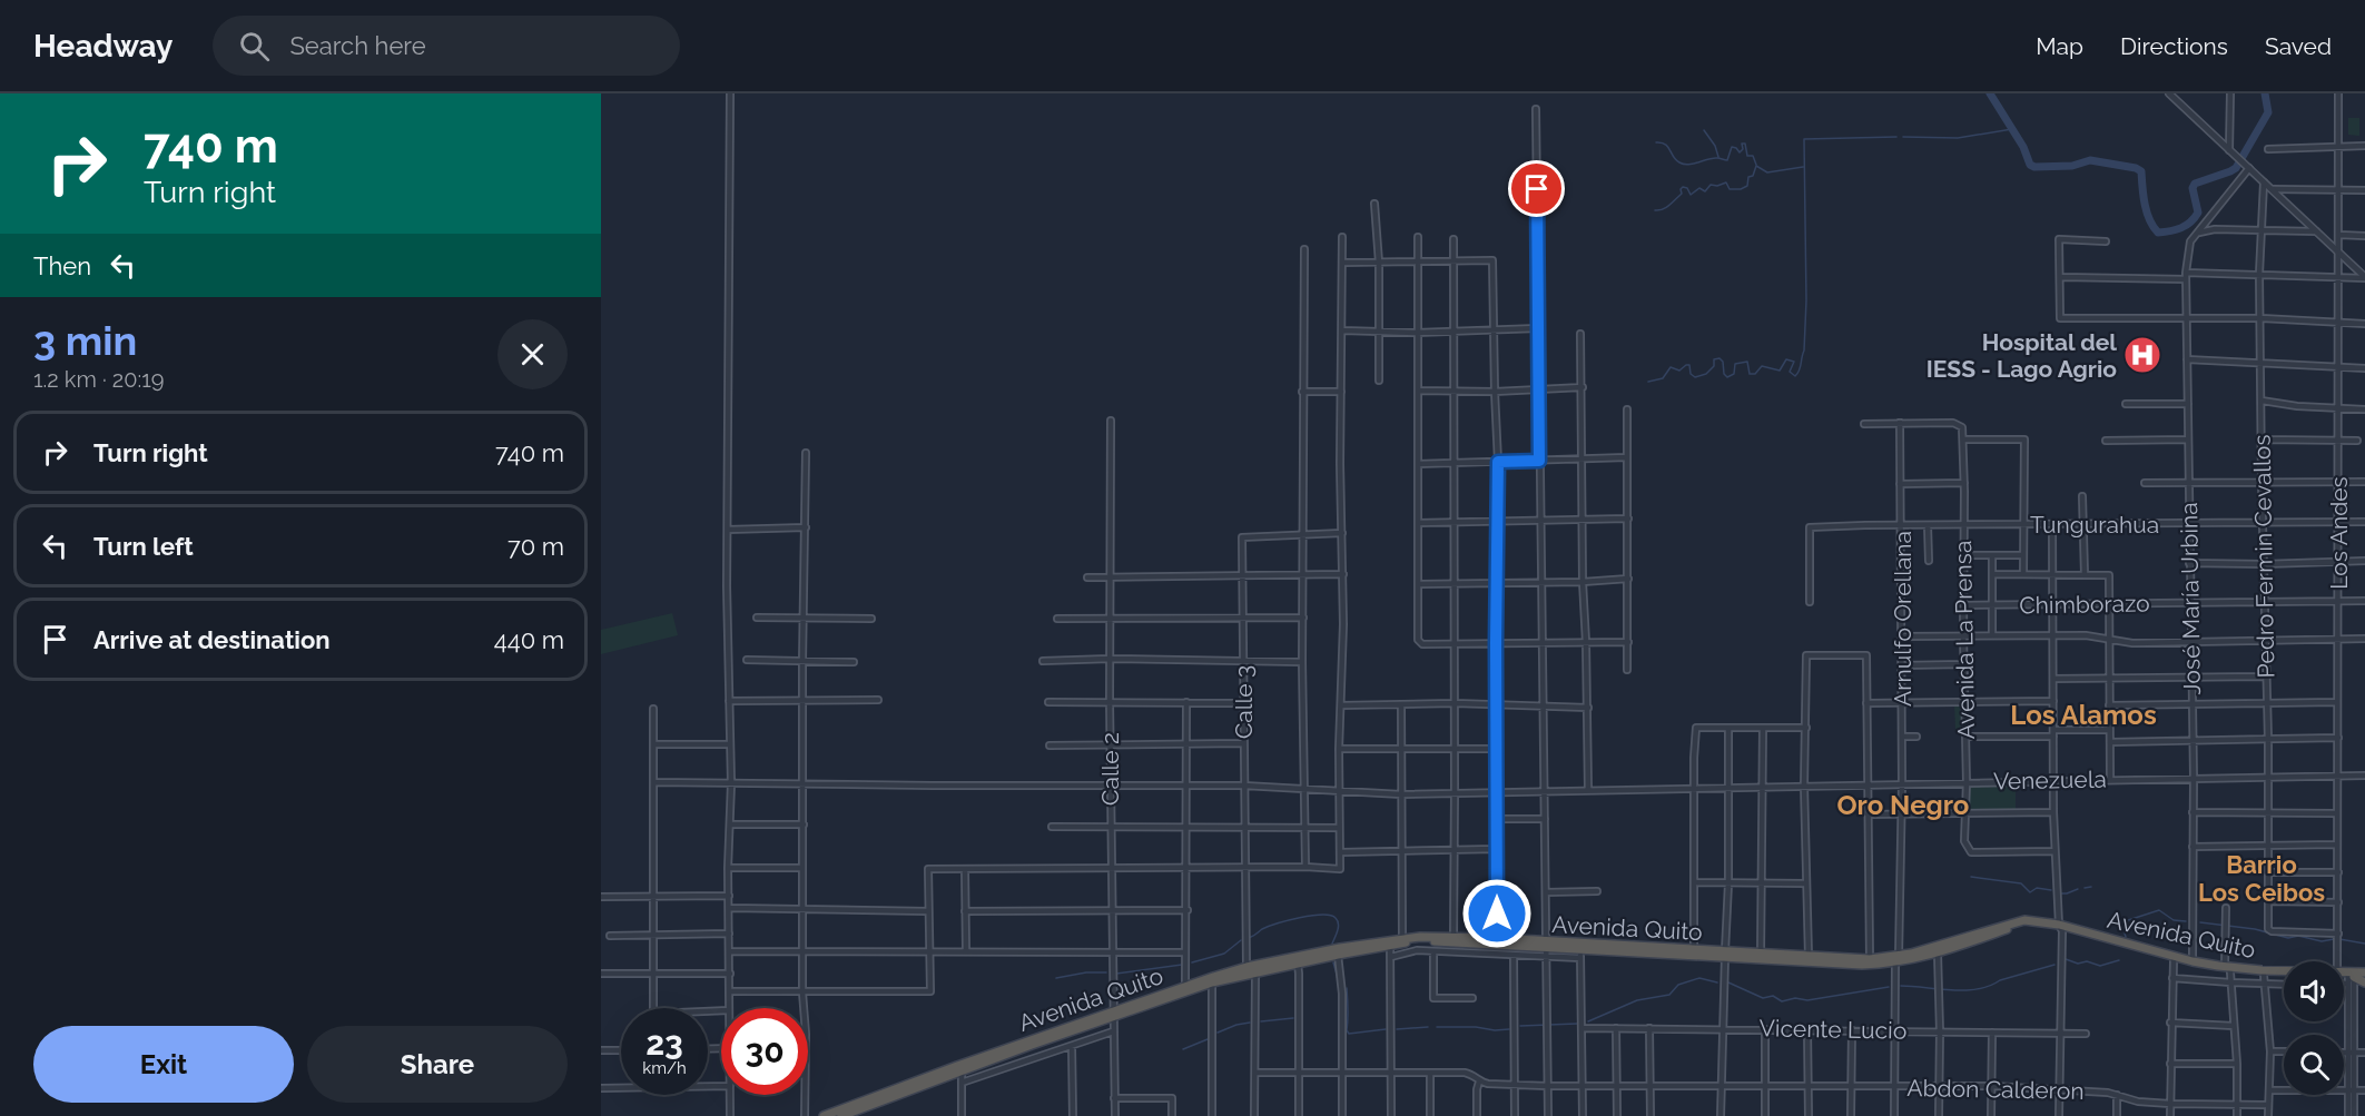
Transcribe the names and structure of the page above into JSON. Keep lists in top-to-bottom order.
{
  "streets": {
    "highway": ["Avenida Quito"],
    "street": [
      "Tungurahua",
      "Los Andes",
      "Pedro Fermin Cevallos",
      "José María Urbina",
      "Chimborazo",
      "Arnulfo Orellana",
      "Avenida La Prensa",
      "Calle 3",
      "Calle 2",
      "Venezuela",
      "Vicente Lucio",
      "Abdon Calderon"
    ]
  },
  "crossings": [
    ["Tungurahua", "Los Andes"],
    ["Tungurahua", "Pedro Fermin Cevallos"],
    ["Tungurahua", "José María Urbina"],
    ["Tungurahua", "Arnulfo Orellana"],
    ["Tungurahua", "Avenida La Prensa"],
    ["Los Andes", "Pedro Fermin Cevallos"],
    ["Los Andes", "Chimborazo"],
    ["Los Andes", "Venezuela"],
    ["Pedro Fermin Cevallos", "Chimborazo"],
    ["Pedro Fermin Cevallos", "Venezuela"],
    ["José María Urbina", "Chimborazo"],
    ["José María Urbina", "Venezuela"],
    ["José María Urbina", "Avenida Quito"],
    ["Chimborazo", "Avenida La Prensa"],
    ["Arnulfo Orellana", "Avenida La Prensa"],
    ["Arnulfo Orellana", "Venezuela"],
    ["Arnulfo Orellana", "Avenida Quito"],
    ["Arnulfo Orellana", "Vicente Lucio"],
    ["Arnulfo Orellana", "Abdon Calderon"],
    ["Avenida La Prensa", "Venezuela"],
    ["Calle 3", "Avenida Quito"],
    ["Calle 2", "Avenida Quito"]
  ],
  "districts": ["Los Alamos", "Oro Negro", "Barrio Los Ceibos"],
  "places": {
    "hospital": ["Hospital del IESS - Lago Agrio"]
  },
  "page": {
    "header": "Headway",
    "search": "Search here",
    "nav": ["Map", "Directions", "Saved"],
    "turn": ["740 m", "Turn right"],
    "then": "Then",
    "heading": ["3 min", "1.2 km · 20:19"],
    "list": [
      {
        "name": "Turn right",
        "value": "740 m"
      },
      {
        "name": "Turn left",
        "value": "70 m"
      },
      {
        "name": "Arrive at destination",
        "value": "440 m"
      }
    ],
    "speed": "23 km/h",
    "limit": "30",
    "buttons": ["Exit", "Share"]
  }
}
